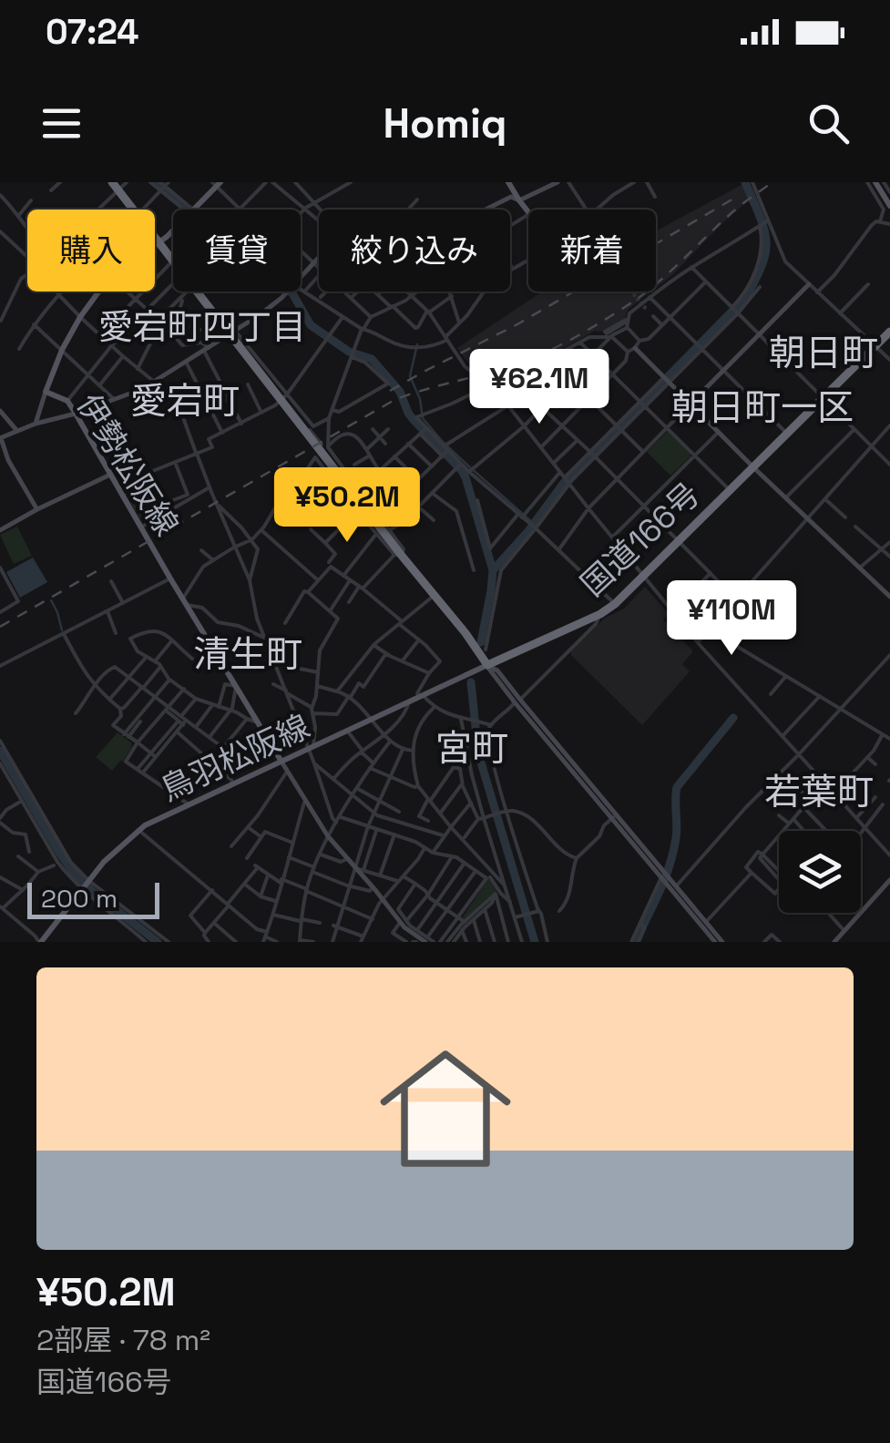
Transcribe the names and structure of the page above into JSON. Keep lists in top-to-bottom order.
{
  "streets": {
    "highway": ["国道166号"],
    "main road": ["伊勢松阪線", "鳥羽松阪線"]
  },
  "crossings": [
    ["伊勢松阪線", "鳥羽松阪線"],
    ["国道166号", "鳥羽松阪線"]
  ],
  "districts": [
    "愛宕町四丁目",
    "朝日町",
    "愛宕町",
    "朝日町一区",
    "清生町",
    "宮町",
    "若葉町"
  ],
  "scale_bar": "200 m",
  "page": {
    "status": "07:24",
    "header": "Homiq",
    "chip": [
      "購入",
      "賃貸",
      "絞り込み",
      "新着"
    ],
    "price": ["¥62.1M", "¥50.2M", "¥110M"],
    "scale": "200 m",
    "list": [
      {
        "name": "¥50.2M",
        "note": "2部屋 · 78 m² · 国道166号"
      }
    ]
  }
}
